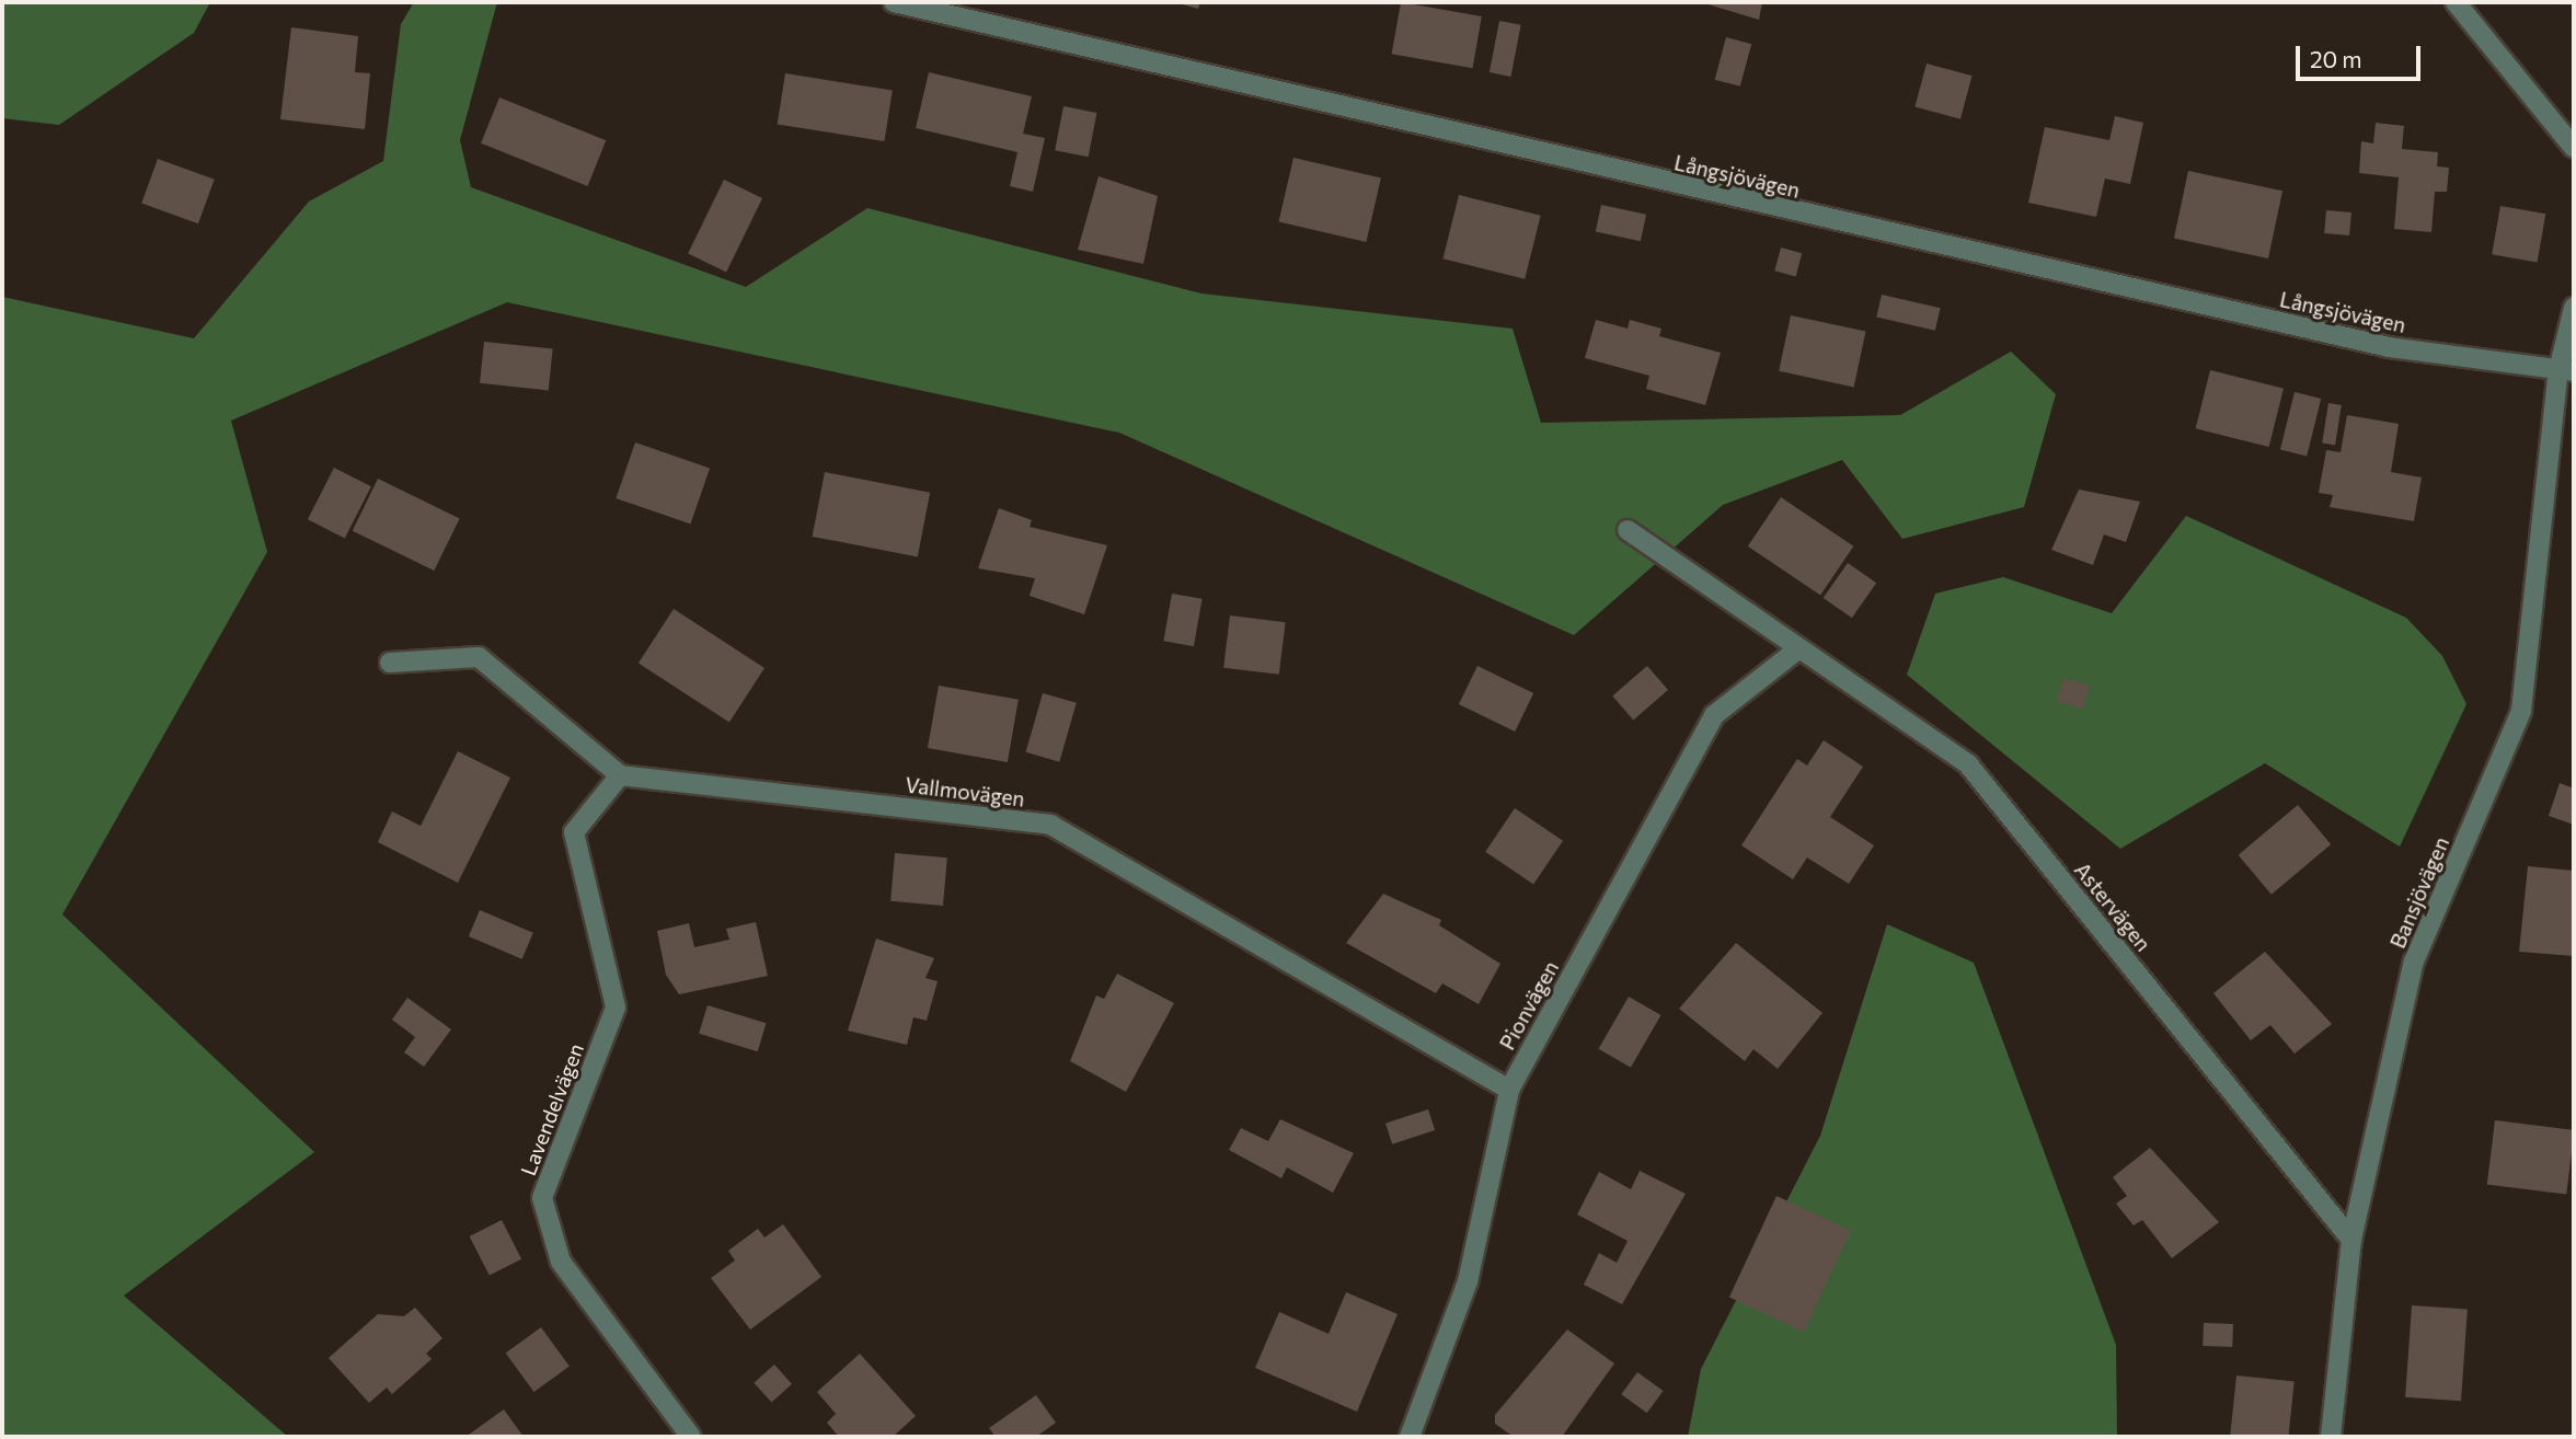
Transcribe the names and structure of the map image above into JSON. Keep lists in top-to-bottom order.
{
  "streets": {
    "street": [
      "Långsjövägen",
      "Vallmovägen",
      "Bansjövägen",
      "Astervägen",
      "Pionvägen",
      "Lavendelvägen"
    ]
  },
  "crossings": [
    ["Långsjövägen", "Bansjövägen"],
    ["Vallmovägen", "Pionvägen"],
    ["Vallmovägen", "Lavendelvägen"],
    ["Bansjövägen", "Astervägen"],
    ["Astervägen", "Pionvägen"]
  ],
  "scale_bar": "20 m"
}
